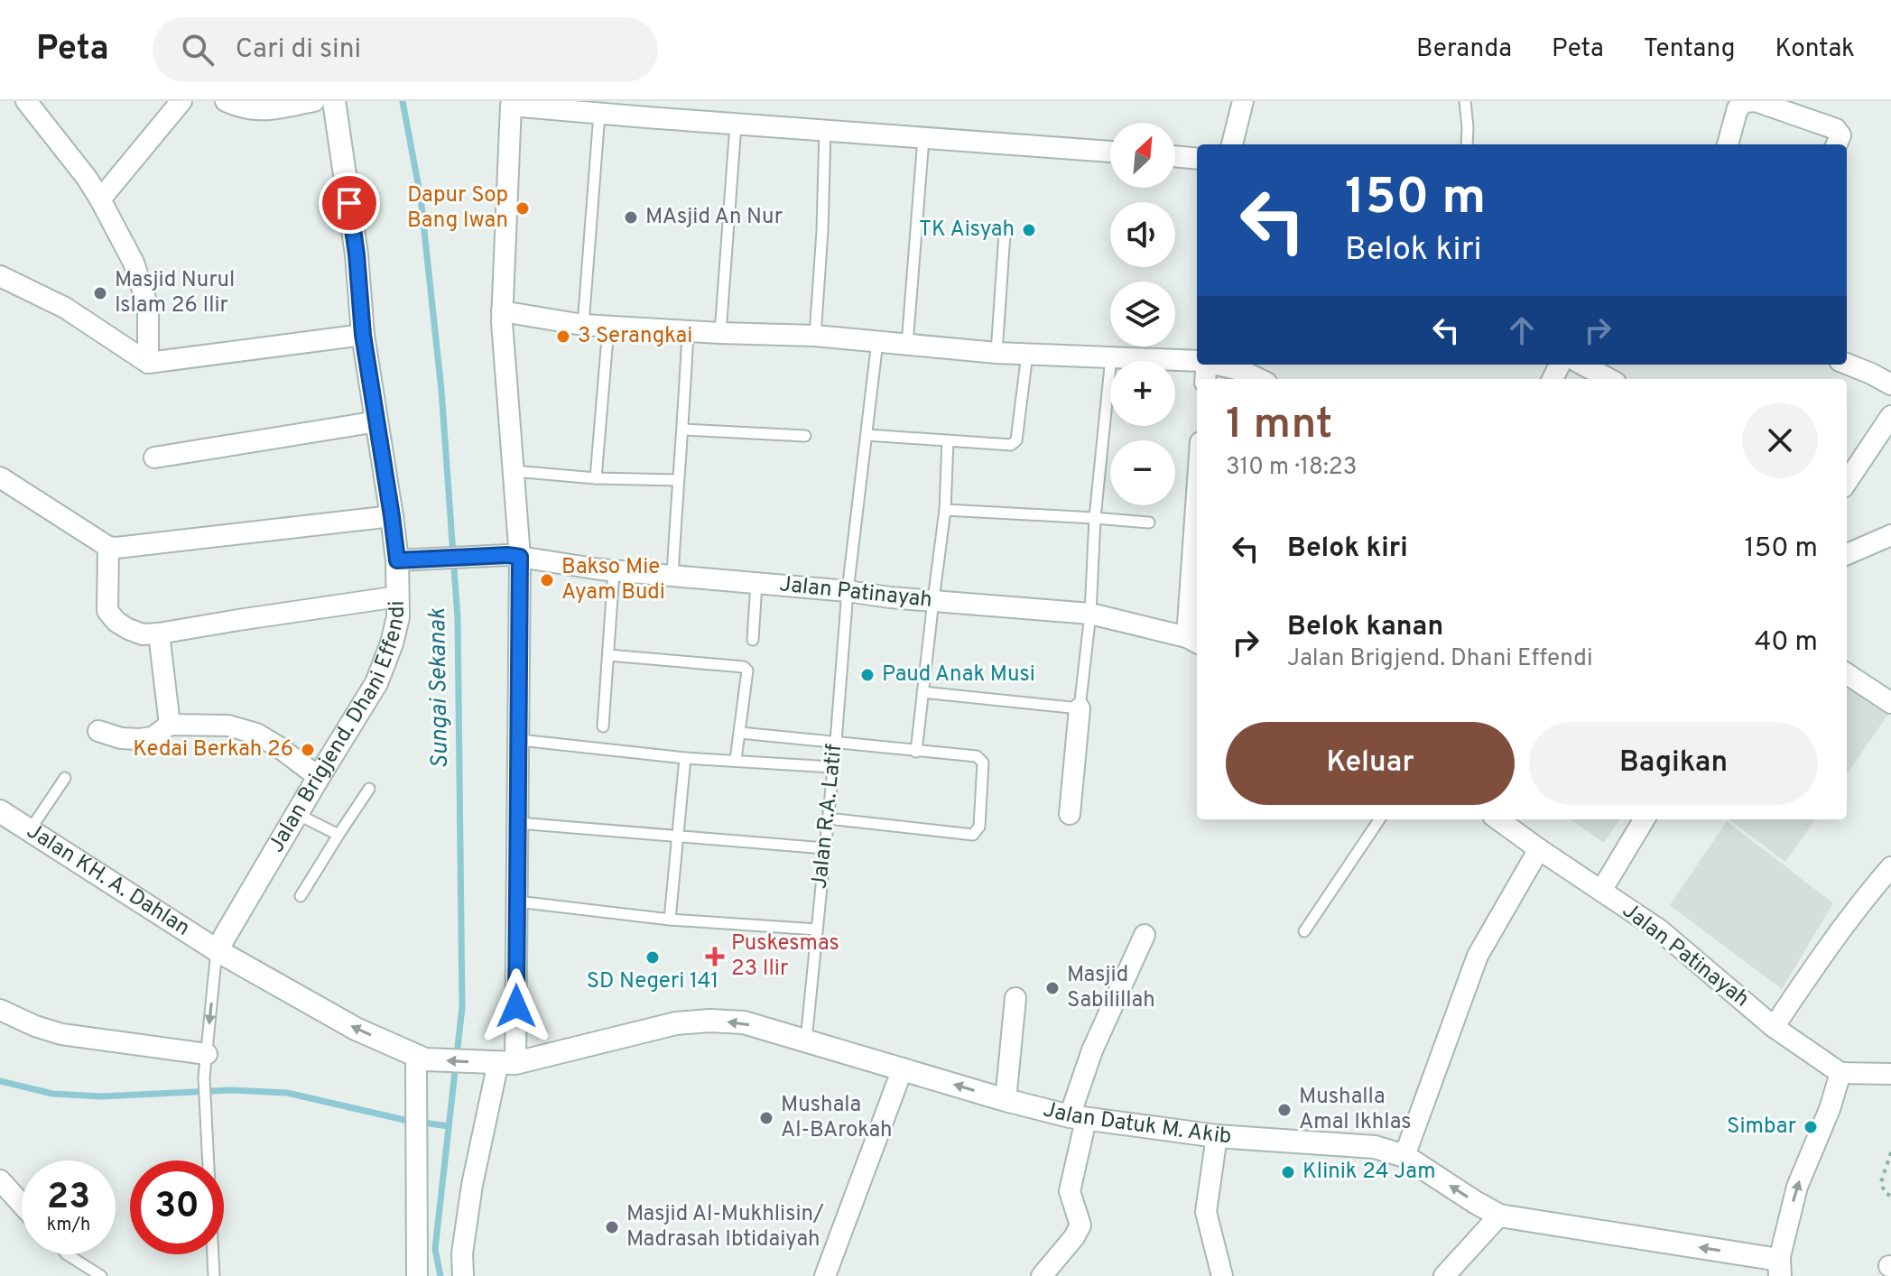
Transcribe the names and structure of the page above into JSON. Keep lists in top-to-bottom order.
{
  "streets": {
    "street": [
      "Jalan Patinayah",
      "Jalan Brigjend. Dhani Effendi",
      "Jalan KH. A. Dahlan",
      "Jalan Datuk M. Akib"
    ],
    "lane": ["Jalan R.A. Latif"]
  },
  "crossings": [
    ["Jalan Patinayah", "Jalan Brigjend. Dhani Effendi"],
    ["Jalan Patinayah", "Jalan R.A. Latif"],
    ["Jalan Brigjend. Dhani Effendi", "Jalan KH. A. Dahlan"],
    ["Jalan R.A. Latif", "Jalan Datuk M. Akib"],
    ["Jalan KH. A. Dahlan", "Jalan Datuk M. Akib"]
  ],
  "one_way": ["Jalan KH. A. Dahlan", "Jalan Datuk M. Akib"],
  "water": ["Sungai Sekanak"],
  "places": {
    "other": [
      "Dapur Sop Bang Iwan",
      "MAsjid An Nur",
      "TK Aisyah",
      "Masjid Nurul Islam 26 Ilir",
      "3 Serangkai",
      "Bakso Mie Ayam Budi",
      "Paud Anak Musi",
      "Kedai Berkah 26",
      "SD Negeri 141",
      "Masjid Sabilillah",
      "Mushalla Amal Ikhlas",
      "Mushala Al-BArokah",
      "Simbar",
      "Klinik 24 Jam",
      "Masjid Al-Mukhlisin/ Madrasah Ibtidaiyah"
    ],
    "health": ["Puskesmas 23 Ilir"]
  },
  "north": "top right",
  "page": {
    "header": "Peta",
    "search": "Cari di sini",
    "nav": [
      "Beranda",
      "Peta",
      "Tentang",
      "Kontak"
    ],
    "map_buttons": ["+", "−"],
    "turn": ["150 m", "Belok kiri"],
    "heading": ["1 mnt", "310 m · 18:23"],
    "list": [
      {
        "name": "Belok kiri",
        "value": "150 m"
      },
      {
        "name": "Belok kanan",
        "note": "Jalan Brigjend. Dhani Effendi",
        "value": "40 m"
      }
    ],
    "buttons": ["Keluar", "Bagikan"],
    "speed": "23 km/h",
    "limit": "30"
  }
}
